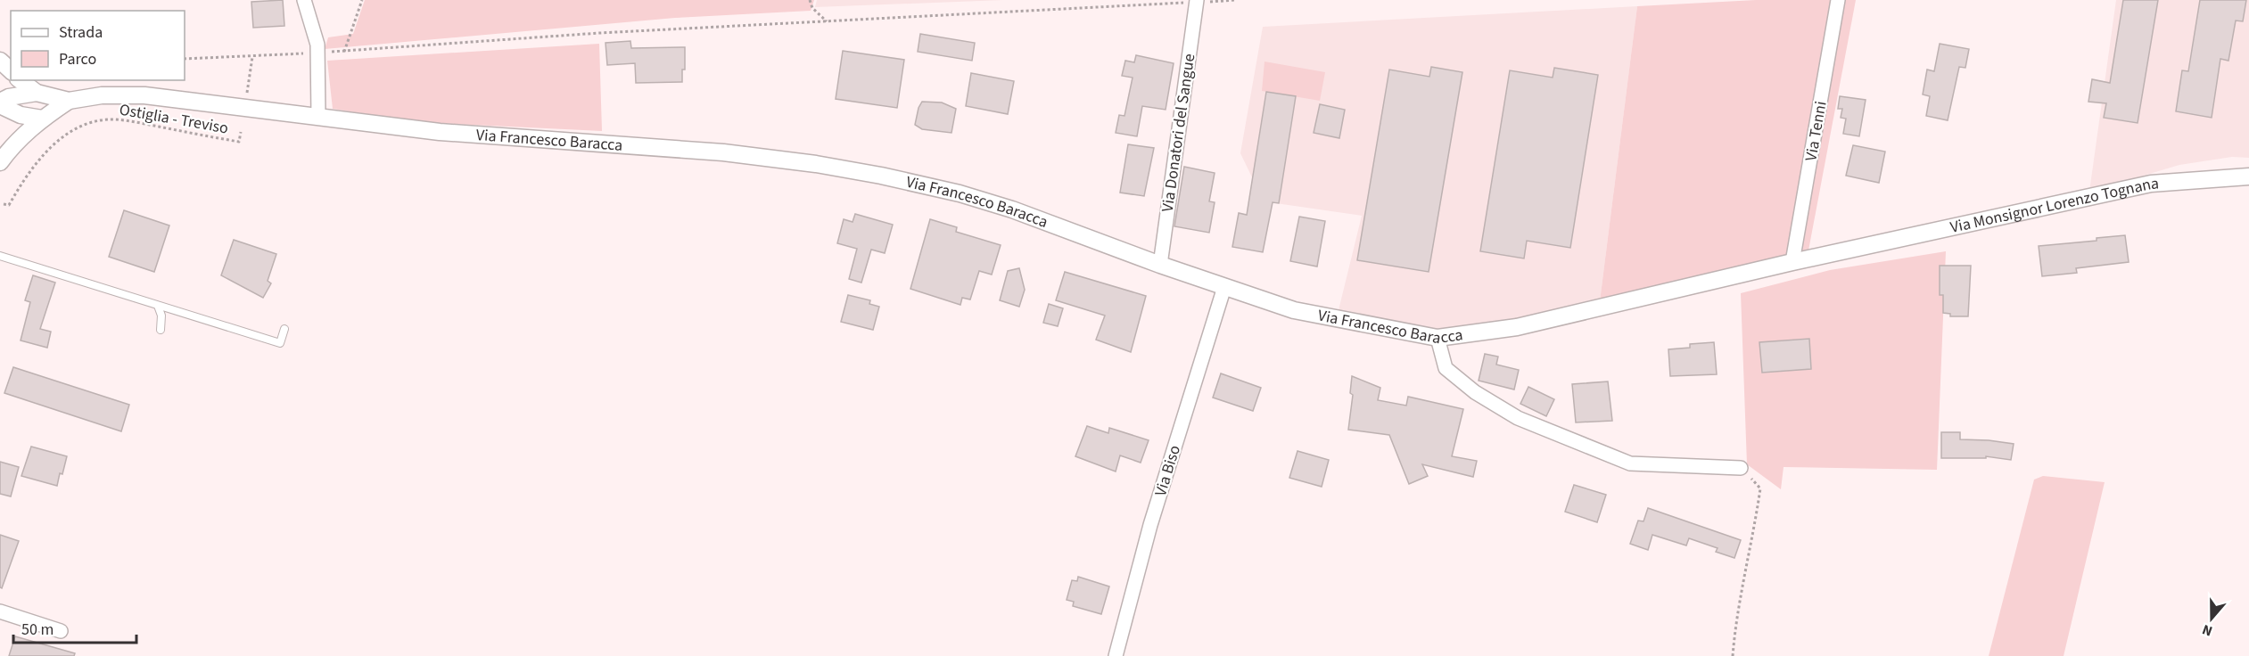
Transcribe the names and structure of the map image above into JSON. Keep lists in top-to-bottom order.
{
  "streets": {
    "street": [
      "Via Tenni",
      "Via Donatori del Sangue",
      "Via Francesco Baracca",
      "Via Monsignor Lorenzo Tognana",
      "Via Biso"
    ],
    "path": ["Ostiglia - Treviso"]
  },
  "crossings": [
    ["Via Tenni", "Via Francesco Baracca"],
    ["Via Donatori del Sangue", "Via Francesco Baracca"],
    ["Via Francesco Baracca", "Via Monsignor Lorenzo Tognana"],
    ["Via Francesco Baracca", "Via Biso"]
  ],
  "legend": ["Strada", "Parco"],
  "scale_bar": "50 m",
  "north": "bottom"
}
